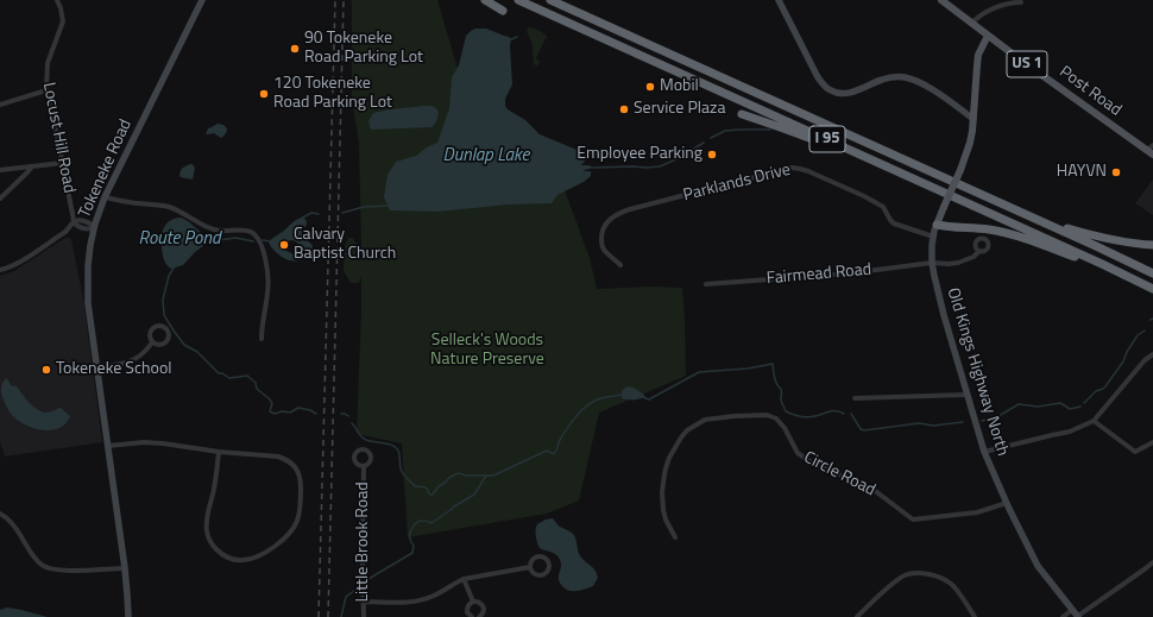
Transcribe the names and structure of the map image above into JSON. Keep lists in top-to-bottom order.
{
  "streets": {
    "highway": ["I 95"],
    "main road": [
      "US 1",
      "Post Road",
      "Tokeneke Road",
      "Old Kings Highway North"
    ],
    "street": [
      "Locust Hill Road",
      "Parklands Drive",
      "Fairmead Road",
      "Circle Road",
      "Little Brook Road"
    ]
  },
  "crossings": [
    ["Post Road", "Old Kings Highway North"],
    ["Parklands Drive", "Old Kings Highway North"],
    ["Fairmead Road", "Old Kings Highway North"],
    ["Old Kings Highway North", "Circle Road"]
  ],
  "water": ["Dunlap Lake", "Route Pond"],
  "parks": ["Selleck's Woods Nature Preserve"],
  "places": [
    "90 Tokeneke Road Parking Lot",
    "Mobil",
    "120 Tokeneke Road Parking Lot",
    "Service Plaza",
    "Employee Parking",
    "HAYVN",
    "Calvary Baptist Church",
    "Tokeneke School"
  ]
}
